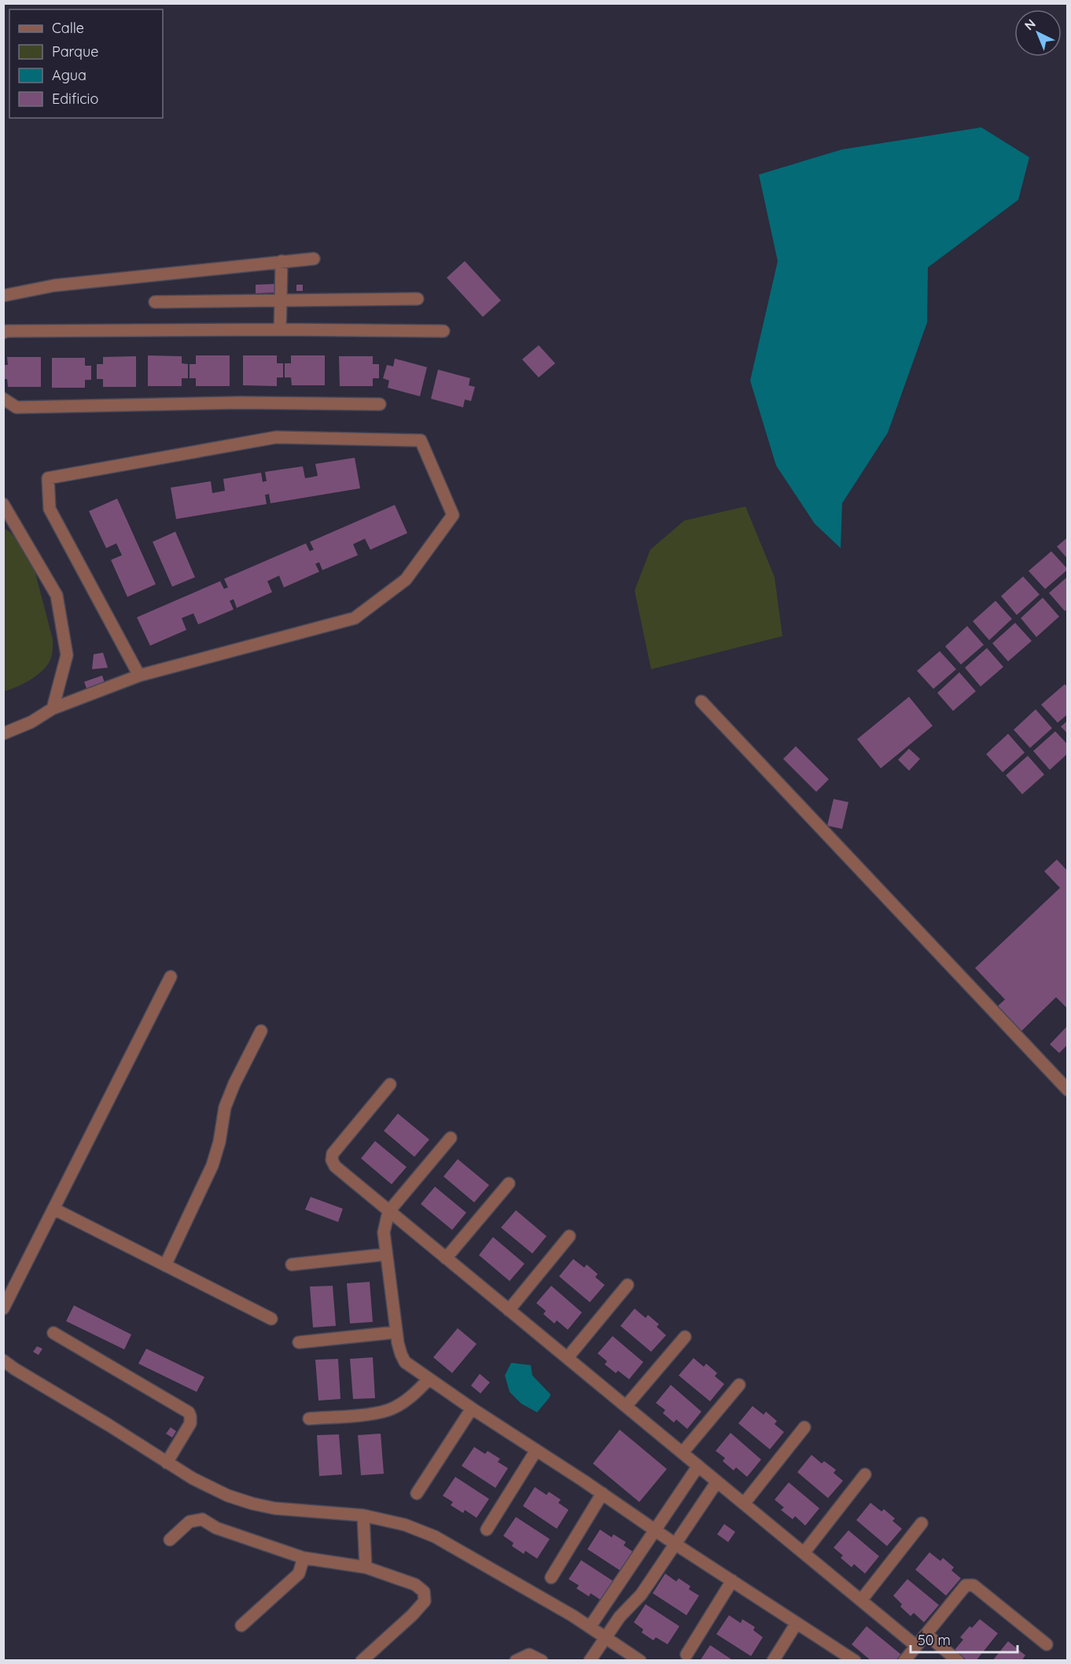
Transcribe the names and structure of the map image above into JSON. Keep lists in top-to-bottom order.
{
  "legend": [
    "Calle",
    "Parque",
    "Agua",
    "Edificio"
  ],
  "scale_bar": "50 m",
  "north": "top left"
}
